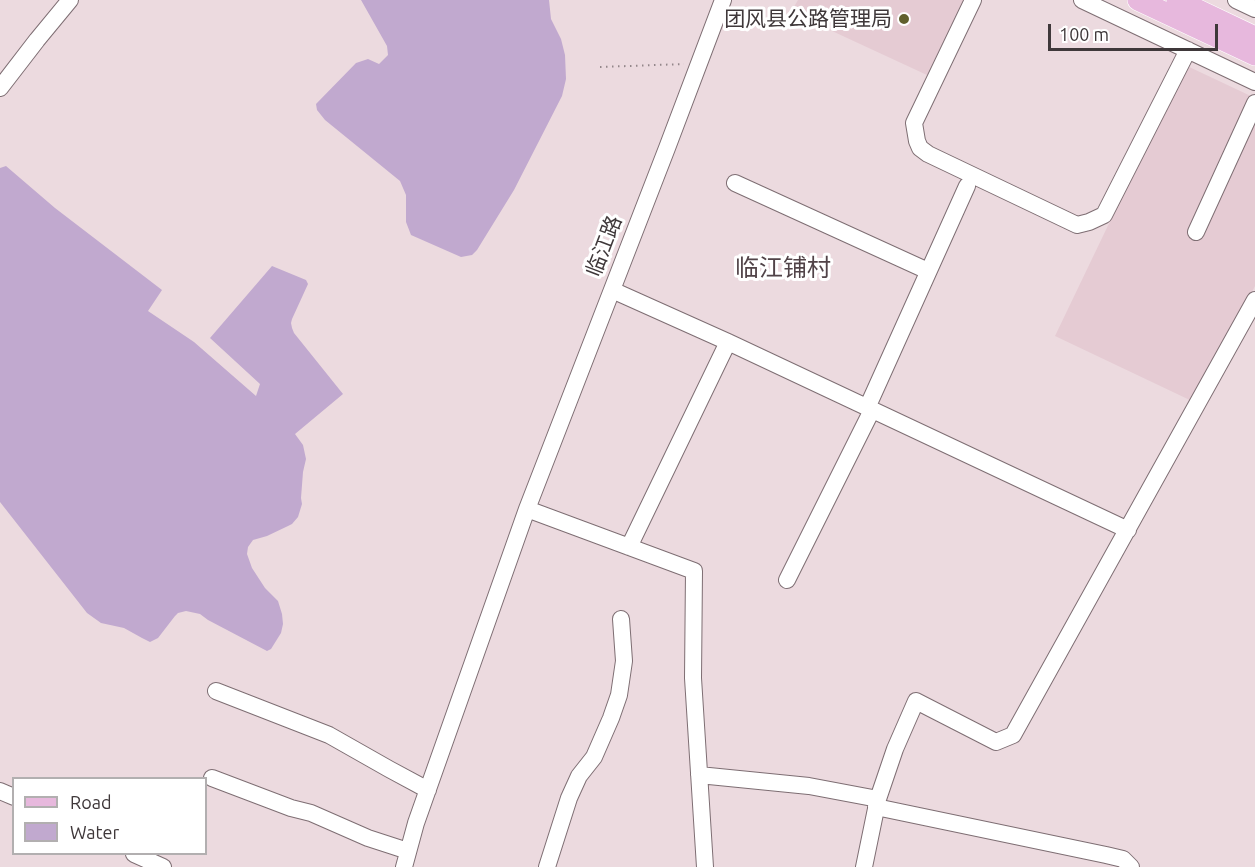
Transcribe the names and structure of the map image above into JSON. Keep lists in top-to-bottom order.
{
  "streets": {
    "street": ["临江路"]
  },
  "districts": ["临江铺村"],
  "places": ["团风县公路管理局"],
  "legend": ["Road", "Water"],
  "scale_bar": "100 m"
}
